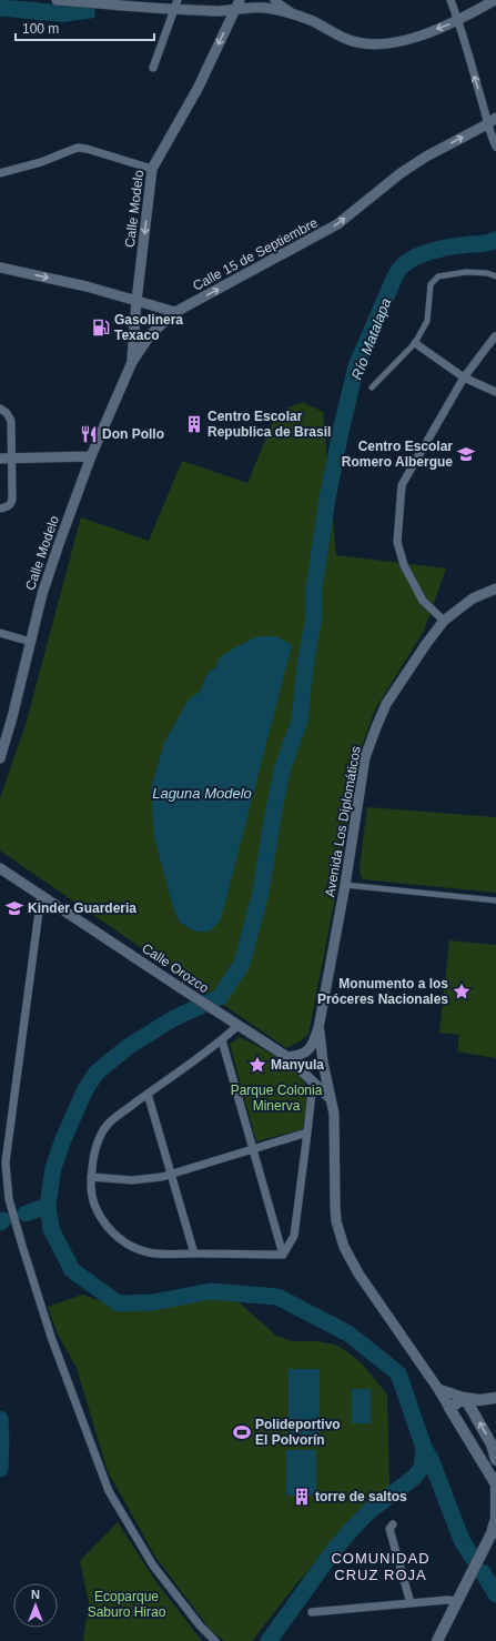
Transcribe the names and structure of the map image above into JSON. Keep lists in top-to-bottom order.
{
  "streets": {
    "street": [
      "Calle Modelo",
      "Calle 15 de Septiembre",
      "Avenida Los Diplomáticos",
      "Calle Orozco"
    ]
  },
  "crossings": [
    ["Calle Modelo", "Calle 15 de Septiembre"],
    ["Avenida Los Diplomáticos", "Calle Orozco"]
  ],
  "one_way": ["Calle Modelo", "Calle 15 de Septiembre"],
  "districts": ["COMUNIDAD CRUZ ROJA"],
  "water": ["Río Matalapa", "Laguna Modelo"],
  "parks": ["Parque Colonia Minerva", "Ecoparque Saburo Hirao"],
  "places": {
    "fuel station": ["Gasolinera Texaco"],
    "building": ["Centro Escolar Republica de Brasil", "torre de saltos"],
    "restaurant": ["Don Pollo"],
    "school or university": ["Centro Escolar Romero Albergue", "Kinder Guarderia"],
    "place": ["Monumento a los Próceres Nacionales", "Manyula"],
    "sports": ["Polideportivo El Polvorín"]
  },
  "scale_bar": "100 m",
  "north": "top"
}
